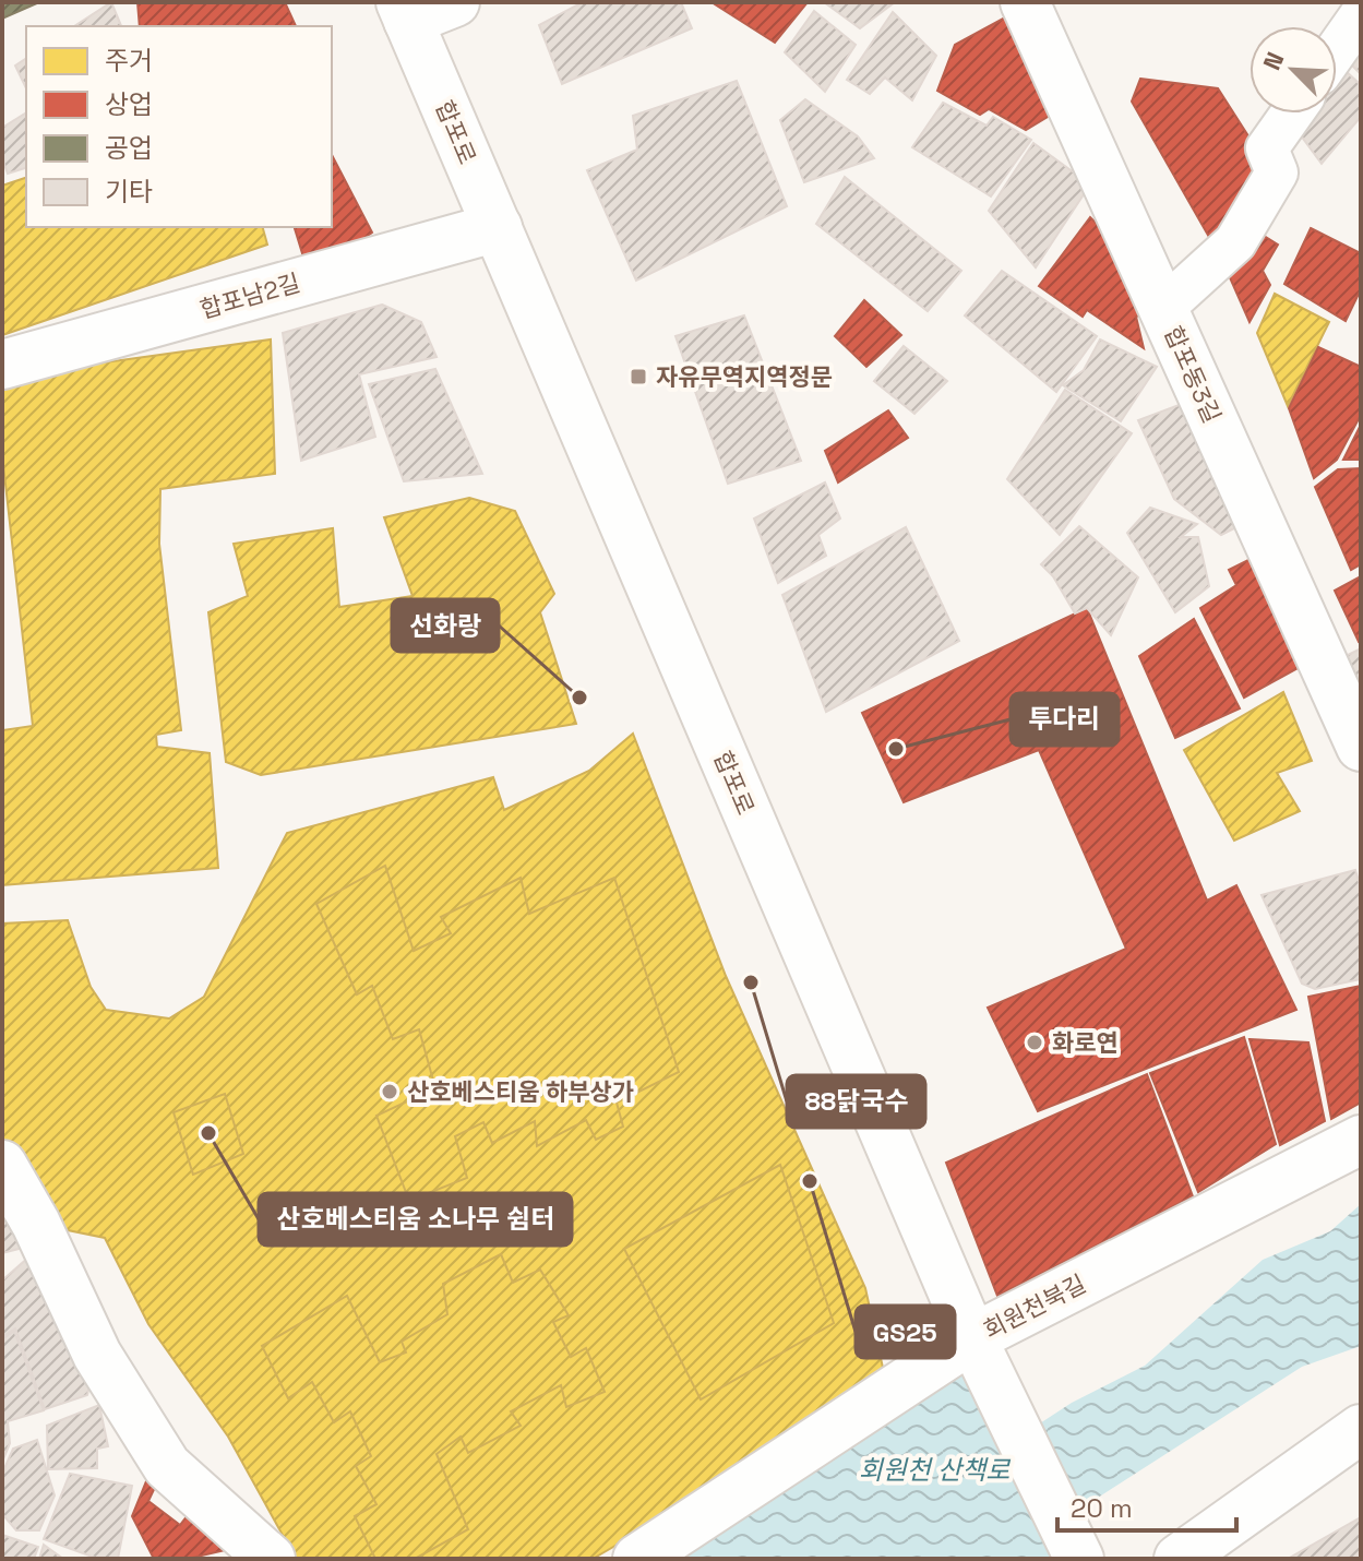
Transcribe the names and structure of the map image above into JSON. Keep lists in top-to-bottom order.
{
  "streets": {
    "street": [
      "합포로",
      "합포남2길",
      "합포동3길",
      "회원천북길"
    ]
  },
  "crossings": [
    ["합포로", "합포남2길"],
    ["합포로", "회원천북길"]
  ],
  "water": ["회원천 산책로"],
  "places": {
    "transit": ["자유무역지역정문"],
    "other": [
      "선화랑",
      "투다리",
      "88닭국수",
      "화로연",
      "산호베스티움 하부상가",
      "산호베스티움 소나무 쉼터",
      "GS25"
    ]
  },
  "legend": [
    "주거",
    "상업",
    "공업",
    "기타"
  ],
  "scale_bar": "20 m",
  "north": "top left"
}
